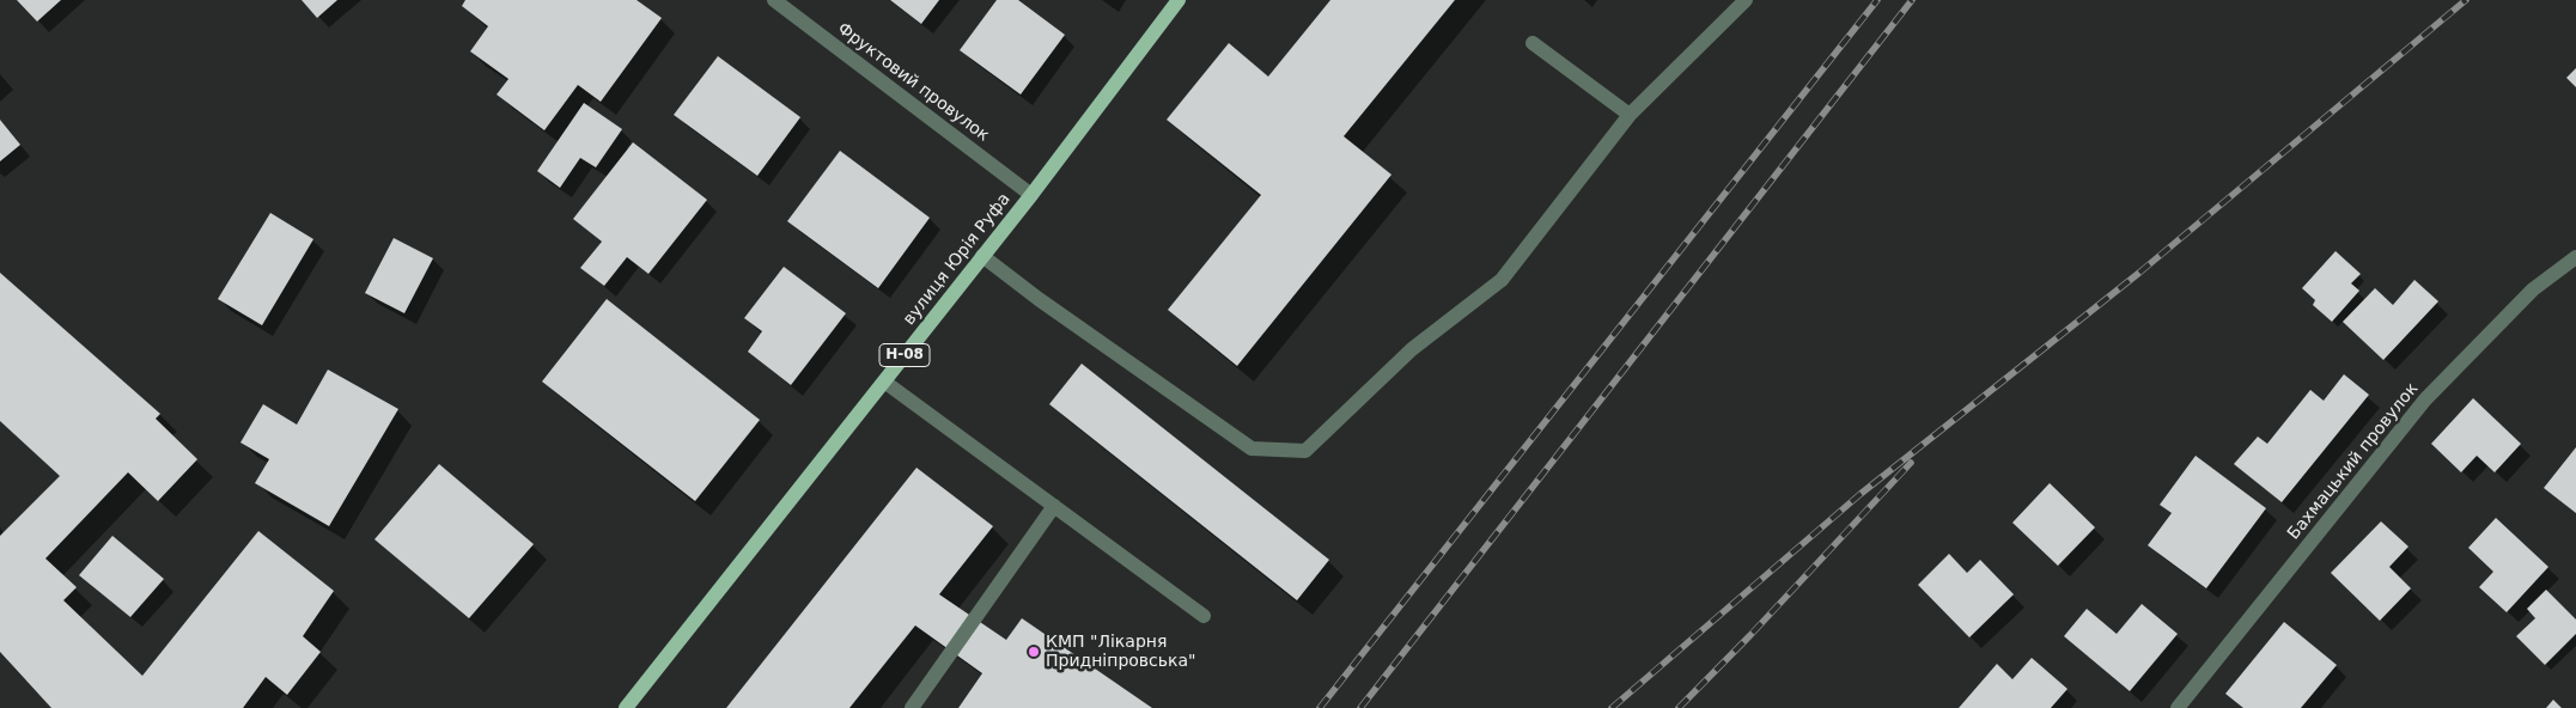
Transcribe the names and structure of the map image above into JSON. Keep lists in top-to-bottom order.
{
  "streets": {
    "main road": ["вулиця Юрія Руфа", "Н-08"],
    "street": ["Фруктовий провулок", "Бахмацький провулок"]
  },
  "crossings": [
    ["Фруктовий провулок", "вулиця Юрія Руфа"]
  ],
  "places": ["КМП \"Лікарня Придніпровська\""]
}
